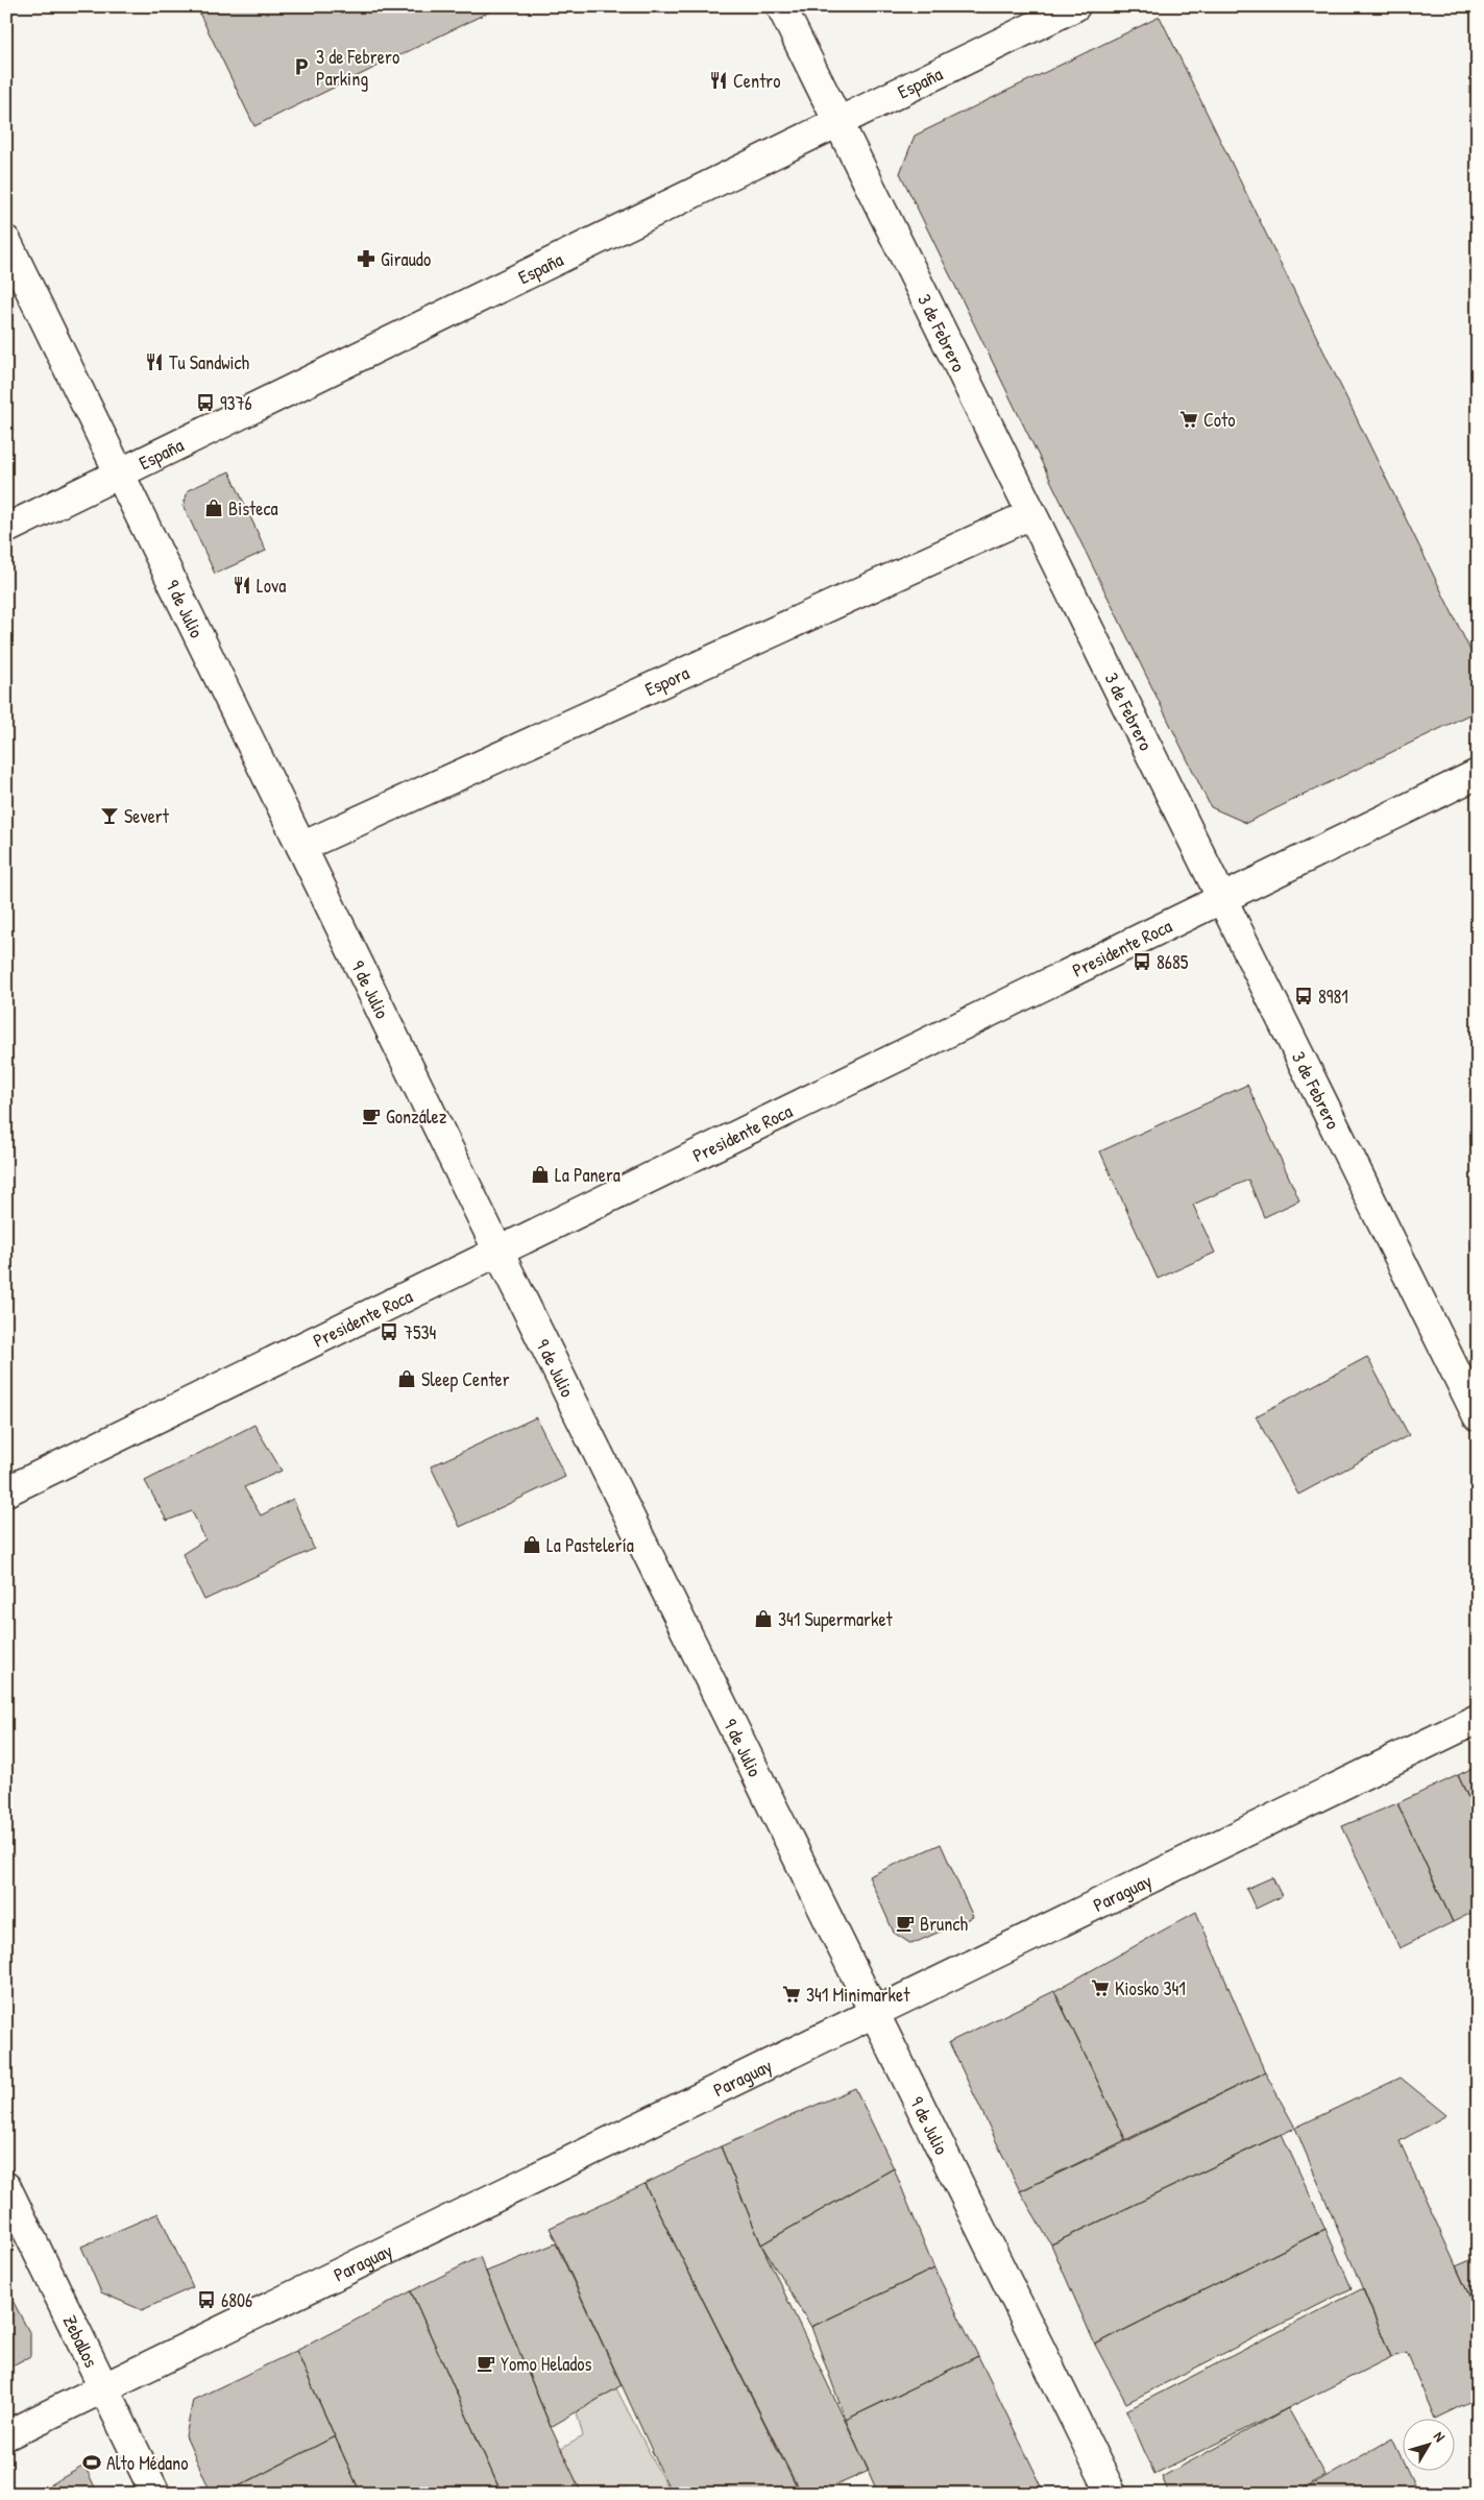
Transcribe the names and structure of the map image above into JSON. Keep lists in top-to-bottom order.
{
  "streets": {
    "street": [
      "España",
      "3 de Febrero",
      "9 de Julio",
      "Espora",
      "Presidente Roca",
      "Paraguay",
      "Zeballos"
    ]
  },
  "crossings": [
    ["España", "3 de Febrero"],
    ["España", "9 de Julio"],
    ["3 de Febrero", "Espora"],
    ["3 de Febrero", "Presidente Roca"],
    ["9 de Julio", "Espora"],
    ["9 de Julio", "Presidente Roca"],
    ["9 de Julio", "Paraguay"],
    ["Paraguay", "Zeballos"]
  ],
  "places": {
    "parking": ["3 de Febrero Parking"],
    "restaurant": ["Centro", "Tu Sandwich", "Lova"],
    "pharmacy": ["Giraudo"],
    "bus stop": [
      "9376",
      "8685",
      "8981",
      "7534",
      "6806"
    ],
    "supermarket": ["Coto", "Kiosko 341", "341 Minimarket"],
    "shop": [
      "Bisteca",
      "La Panera",
      "Sleep Center",
      "La Pastelería",
      "341 Supermarket"
    ],
    "bar": ["Severt"],
    "cafe": ["González", "Brunch", "Yomo Helados"],
    "sports": ["Alto Médano"]
  },
  "north": "top right"
}
